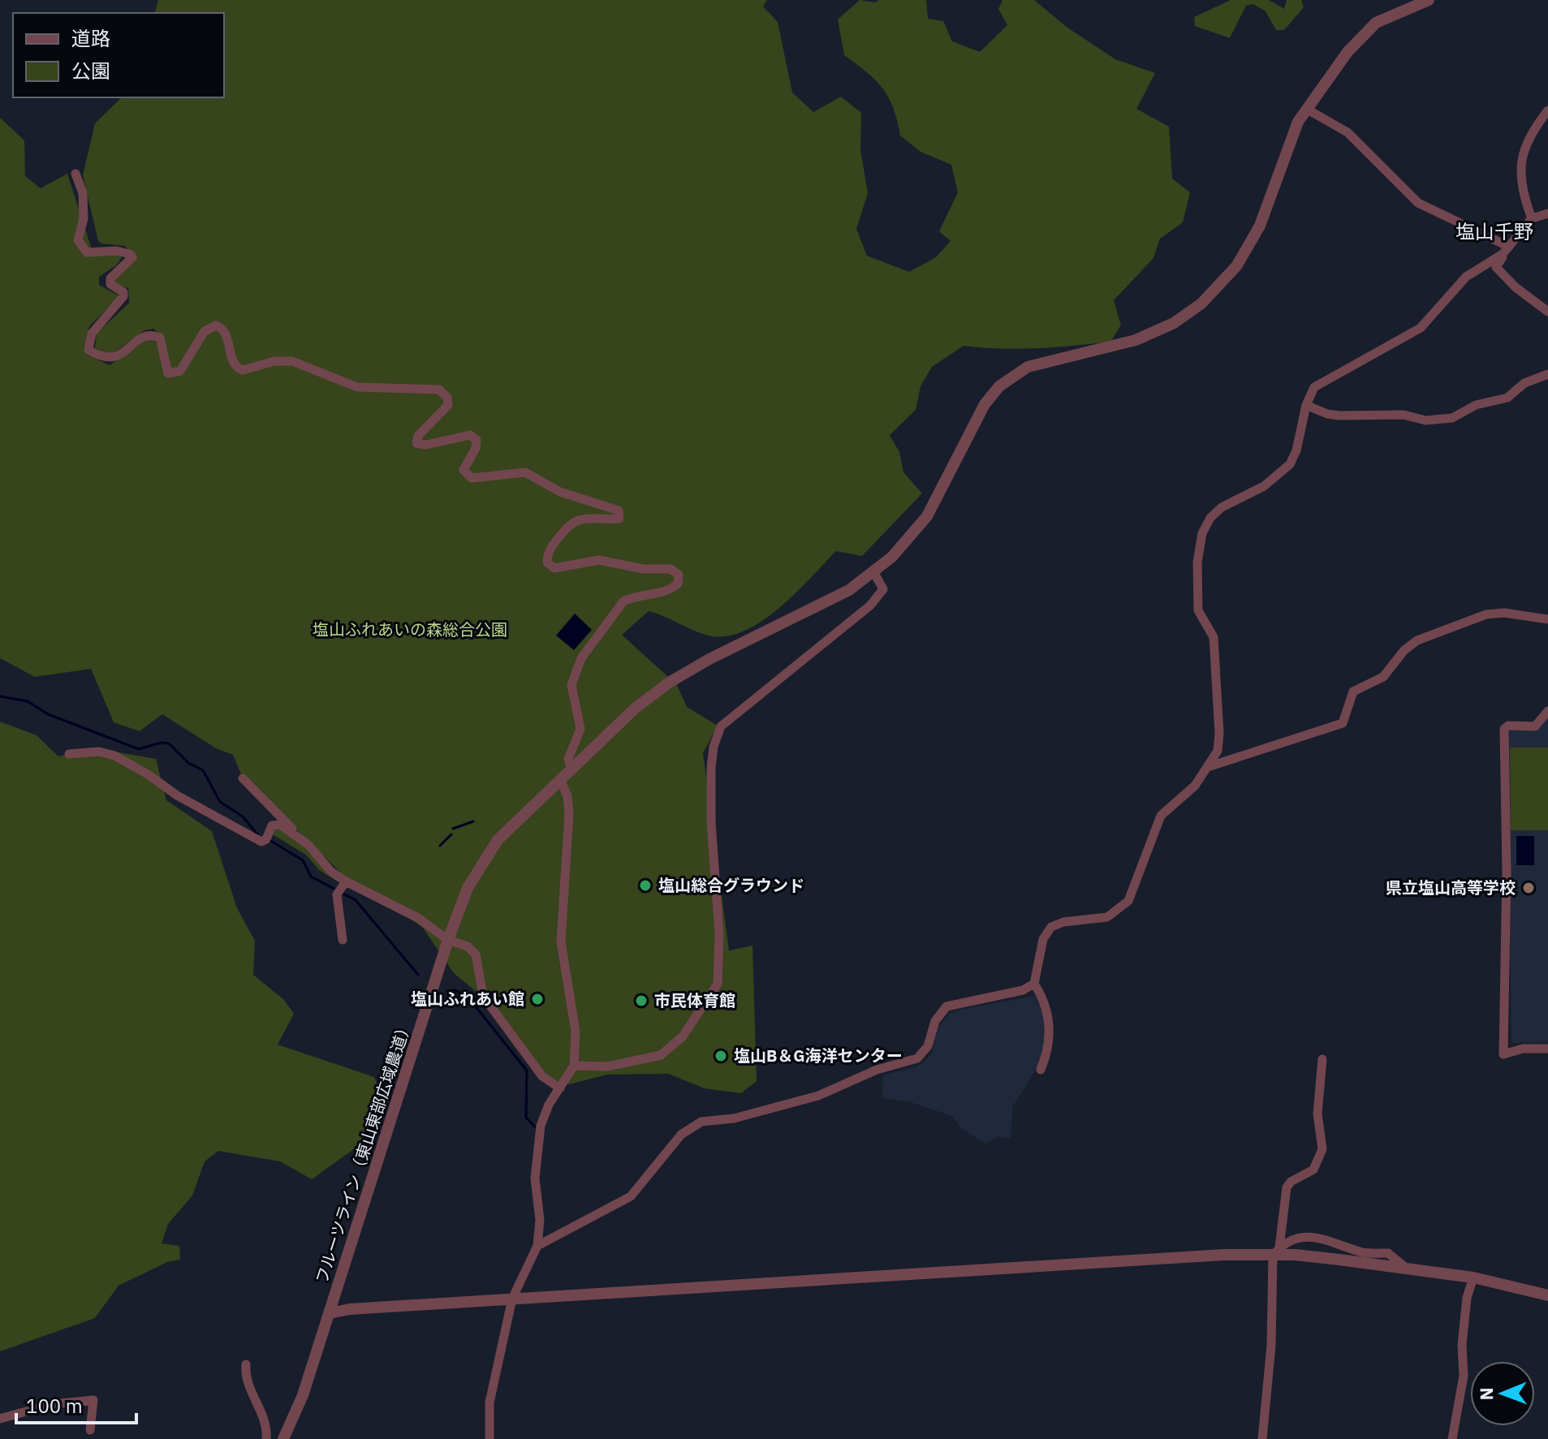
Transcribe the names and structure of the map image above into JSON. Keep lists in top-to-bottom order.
{
  "streets": {
    "street": ["フルーツライン（東山東部広域農道）"]
  },
  "districts": ["塩山千野"],
  "parks": ["塩山ふれあいの森総合公園"],
  "places": [
    "塩山総合グラウンド",
    "県立塩山高等学校",
    "塩山ふれあい館",
    "市民体育館",
    "塩山B＆G海洋センター"
  ],
  "legend": ["道路", "公園"],
  "scale_bar": "100 m",
  "north": "left"
}
